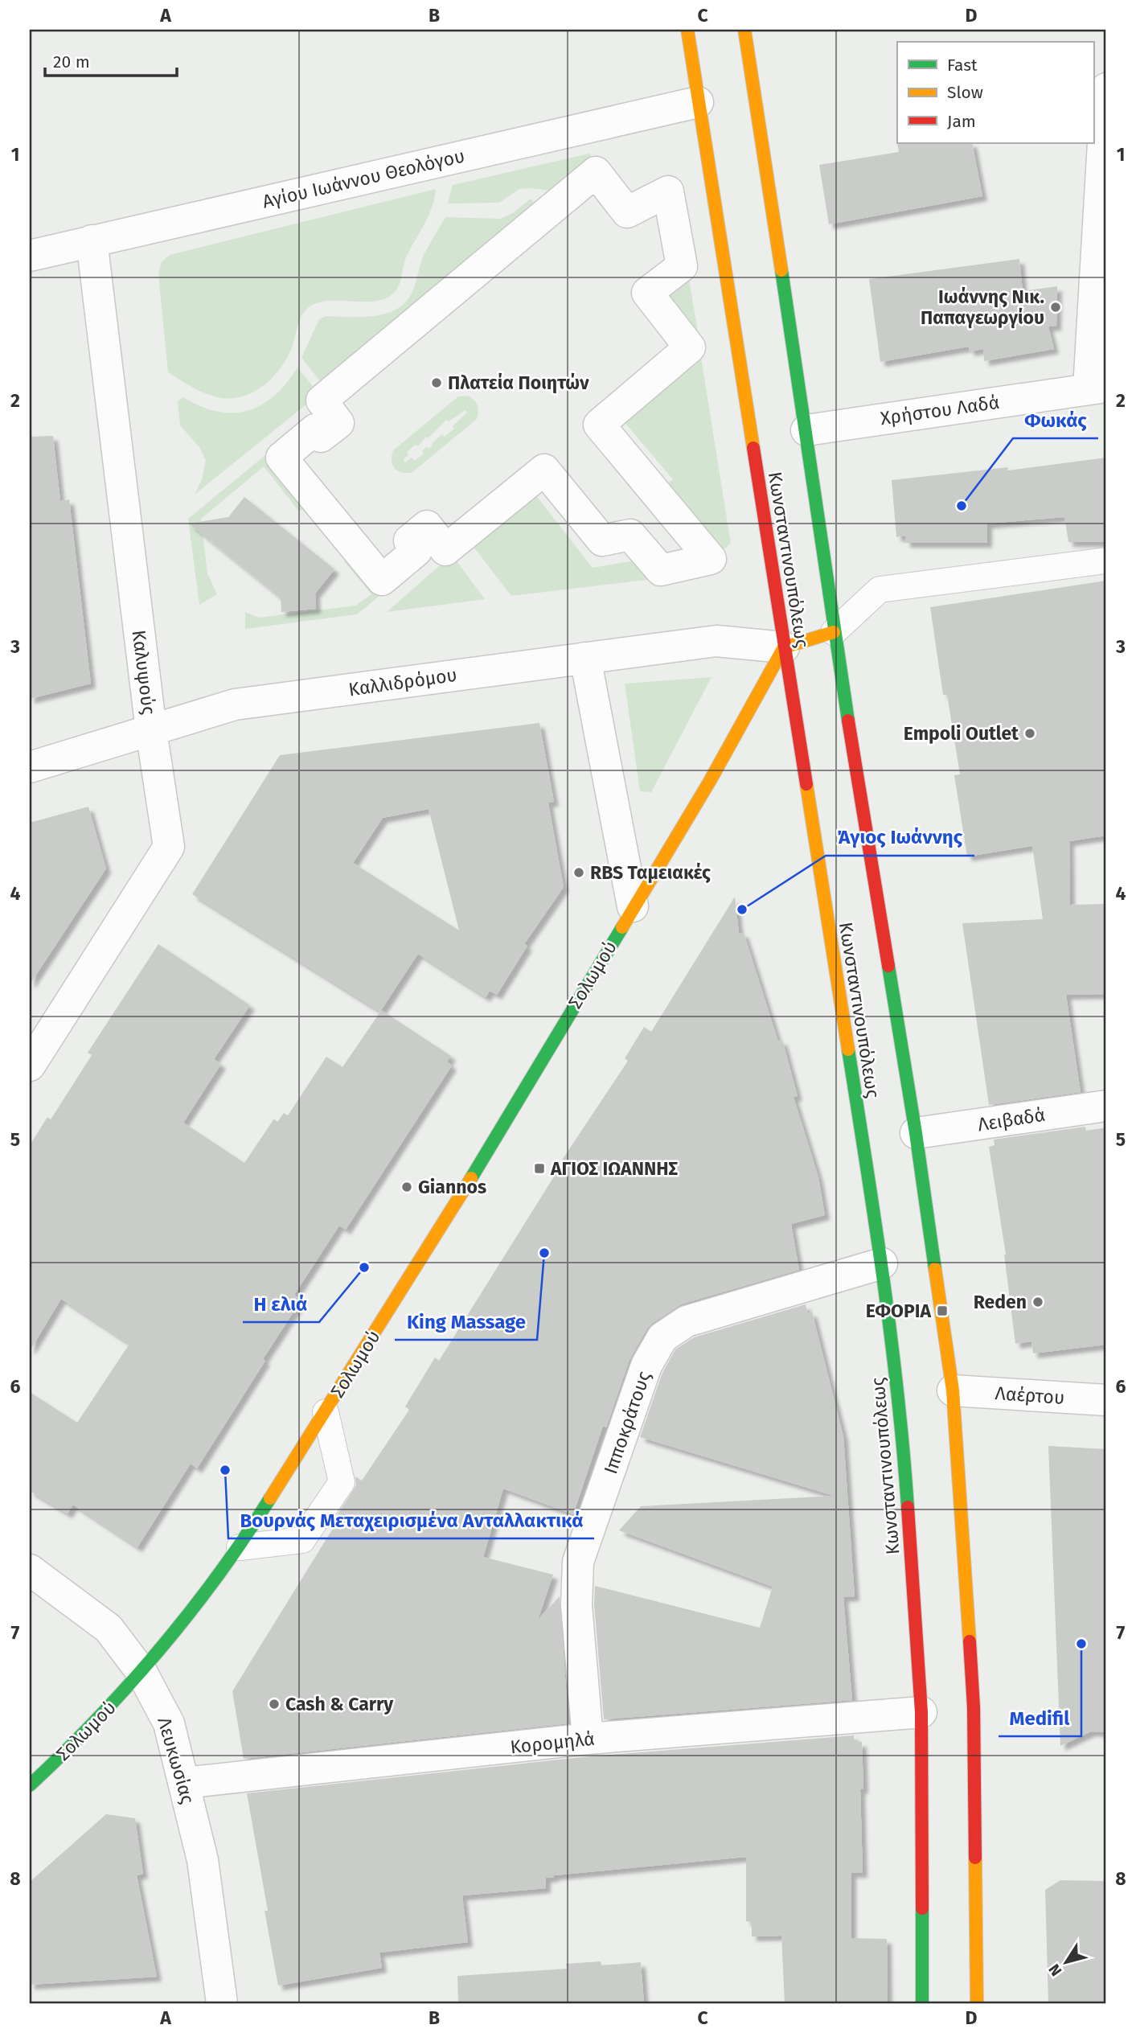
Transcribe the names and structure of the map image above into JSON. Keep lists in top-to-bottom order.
{
  "streets": {
    "main road": ["Κωνσταντινουπόλεως", "Σολωμού"],
    "street": [
      "Αγίου Ιωάννου Θεολόγου",
      "Χρήστου Λαδά",
      "Καλυψούς",
      "Καλλιδρόμου",
      "Λειβαδά",
      "Λαέρτου",
      "Ιπποκράτους",
      "Κορομηλά",
      "Λευκωσίας"
    ]
  },
  "crossings": [
    ["Αγίου Ιωάννου Θεολόγου", "Κωνσταντινουπόλεως"],
    ["Αγίου Ιωάννου Θεολόγου", "Καλυψούς"],
    ["Χρήστου Λαδά", "Κωνσταντινουπόλεως"],
    ["Κωνσταντινουπόλεως", "Καλλιδρόμου"],
    ["Κωνσταντινουπόλεως", "Σολωμού"],
    ["Κωνσταντινουπόλεως", "Λειβαδά"],
    ["Κωνσταντινουπόλεως", "Λαέρτου"],
    ["Κωνσταντινουπόλεως", "Ιπποκράτους"],
    ["Κωνσταντινουπόλεως", "Κορομηλά"],
    ["Καλυψούς", "Καλλιδρόμου"],
    ["Καλλιδρόμου", "Σολωμού"],
    ["Σολωμού", "Λευκωσίας"],
    ["Ιπποκράτους", "Κορομηλά"],
    ["Κορομηλά", "Λευκωσίας"]
  ],
  "places": {
    "other": [
      "Ιωάννης Νικ. Παπαγεωργίου",
      "Πλατεία Ποιητών",
      "Φωκάς",
      "Empoli Outlet",
      "RBS Ταμειακές",
      "Άγιος Ιωάννης",
      "Giannos",
      "King Massage",
      "Η ελιά",
      "Reden",
      "Βουρνάς Μεταχειρισμένα Ανταλλακτικά",
      "Medifil",
      "Cash & Carry"
    ],
    "transit": ["ΑΓΙΟΣ ΙΩΑΝΝΗΣ", "ΕΦΟΡΙΑ"]
  },
  "legend": ["Fast", "Slow", "Jam"],
  "scale_bar": "20 m",
  "north": "bottom left",
  "grid": {
    "columns": [
      "A",
      "B",
      "C",
      "D"
    ],
    "rows": [
      "1",
      "2",
      "3",
      "4",
      "5",
      "6",
      "7",
      "8"
    ]
  }
}
